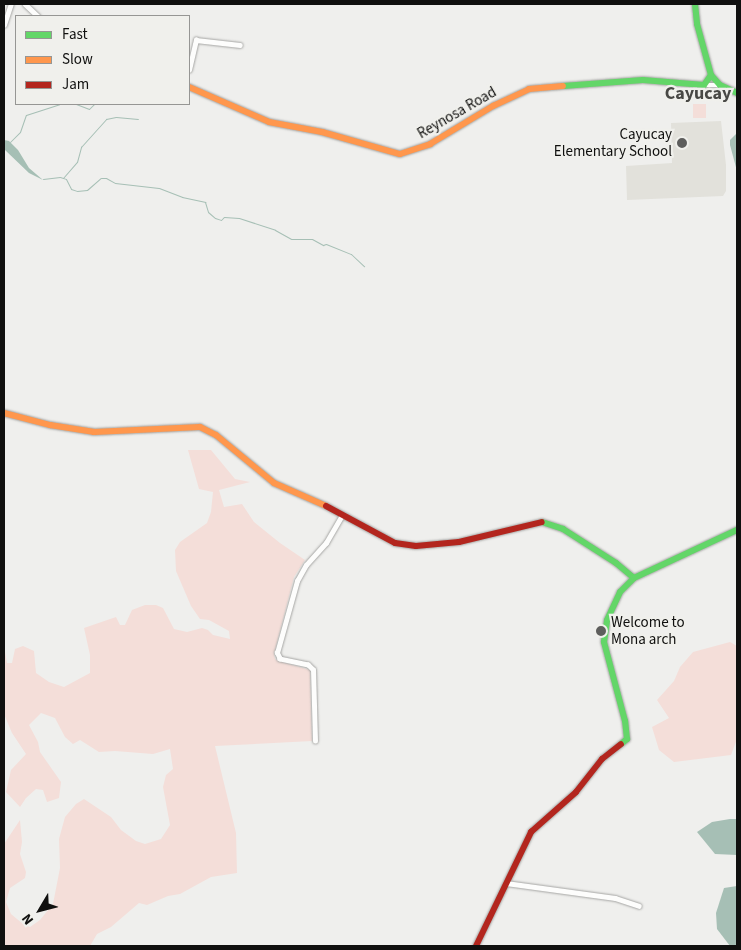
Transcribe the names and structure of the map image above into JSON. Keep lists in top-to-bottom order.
{
  "streets": {
    "street": ["Reynosa Road"]
  },
  "districts": ["Cayucay"],
  "places": ["Cayucay Elementary School", "Welcome to Mona arch"],
  "legend": ["Fast", "Slow", "Jam"],
  "north": "bottom left"
}
